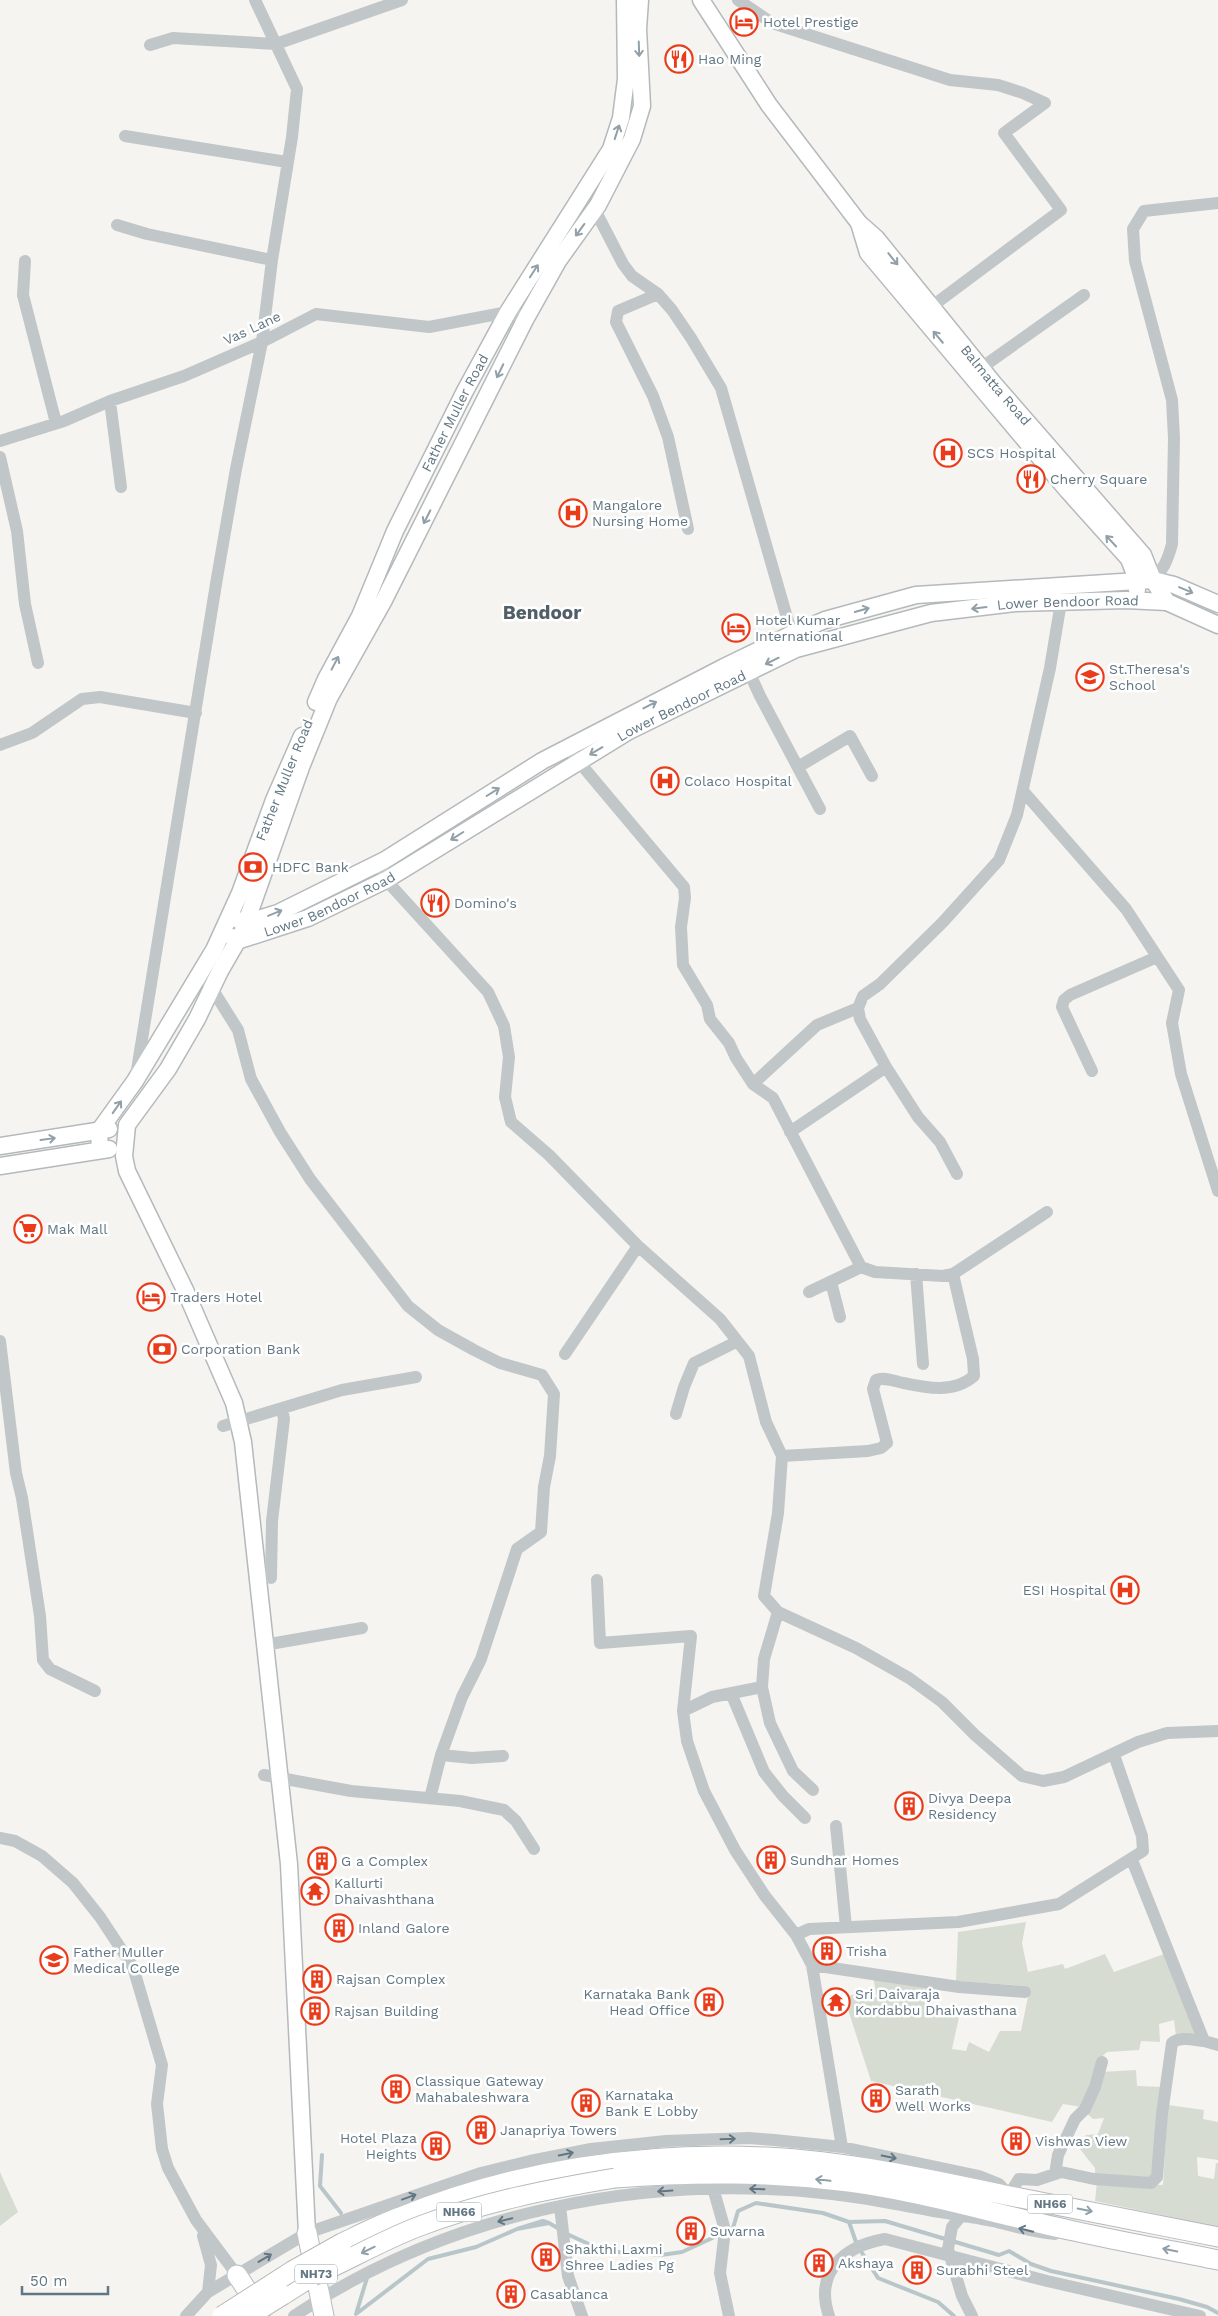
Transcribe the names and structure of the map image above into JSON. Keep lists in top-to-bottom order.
{
  "streets": {
    "highway": ["NH66", "NH73"],
    "main road": ["Balmatta Road", "Father Muller Road", "Lower Bendoor Road"],
    "street": ["Vas Lane"]
  },
  "crossings": [
    ["Vas Lane", "Father Muller Road"],
    ["Balmatta Road", "Lower Bendoor Road"]
  ],
  "districts": ["Bendoor"],
  "places": {
    "hotel": ["Hotel Prestige", "Hotel Kumar International", "Traders Hotel"],
    "restaurant": ["Hao Ming", "Cherry Square", "Domino's"],
    "hospital": [
      "SCS Hospital",
      "Mangalore Nursing Home",
      "Colaco Hospital",
      "ESI Hospital"
    ],
    "school or university": ["St.Theresa's School", "Father Muller Medical College"],
    "bank": ["HDFC Bank", "Corporation Bank"],
    "supermarket": ["Mak Mall"],
    "building": [
      "Divya Deepa Residency",
      "Sundhar Homes",
      "G a Complex",
      "Inland Galore",
      "Trisha",
      "Rajsan Complex",
      "Karnataka Bank Head Office",
      "Rajsan Building",
      "Classique Gateway Mahabaleshwara",
      "Sarath Well Works",
      "Karnataka Bank E Lobby",
      "Janapriya Towers",
      "Vishwas View",
      "Hotel Plaza Heights",
      "Suvarna",
      "Shakthi Laxmi Shree Ladies Pg",
      "Akshaya",
      "Surabhi Steel",
      "Casablanca"
    ],
    "temple": ["Kallurti Dhaivashthana", "Sri Daivaraja Kordabbu Dhaivasthana"]
  },
  "scale_bar": "50 m"
}
